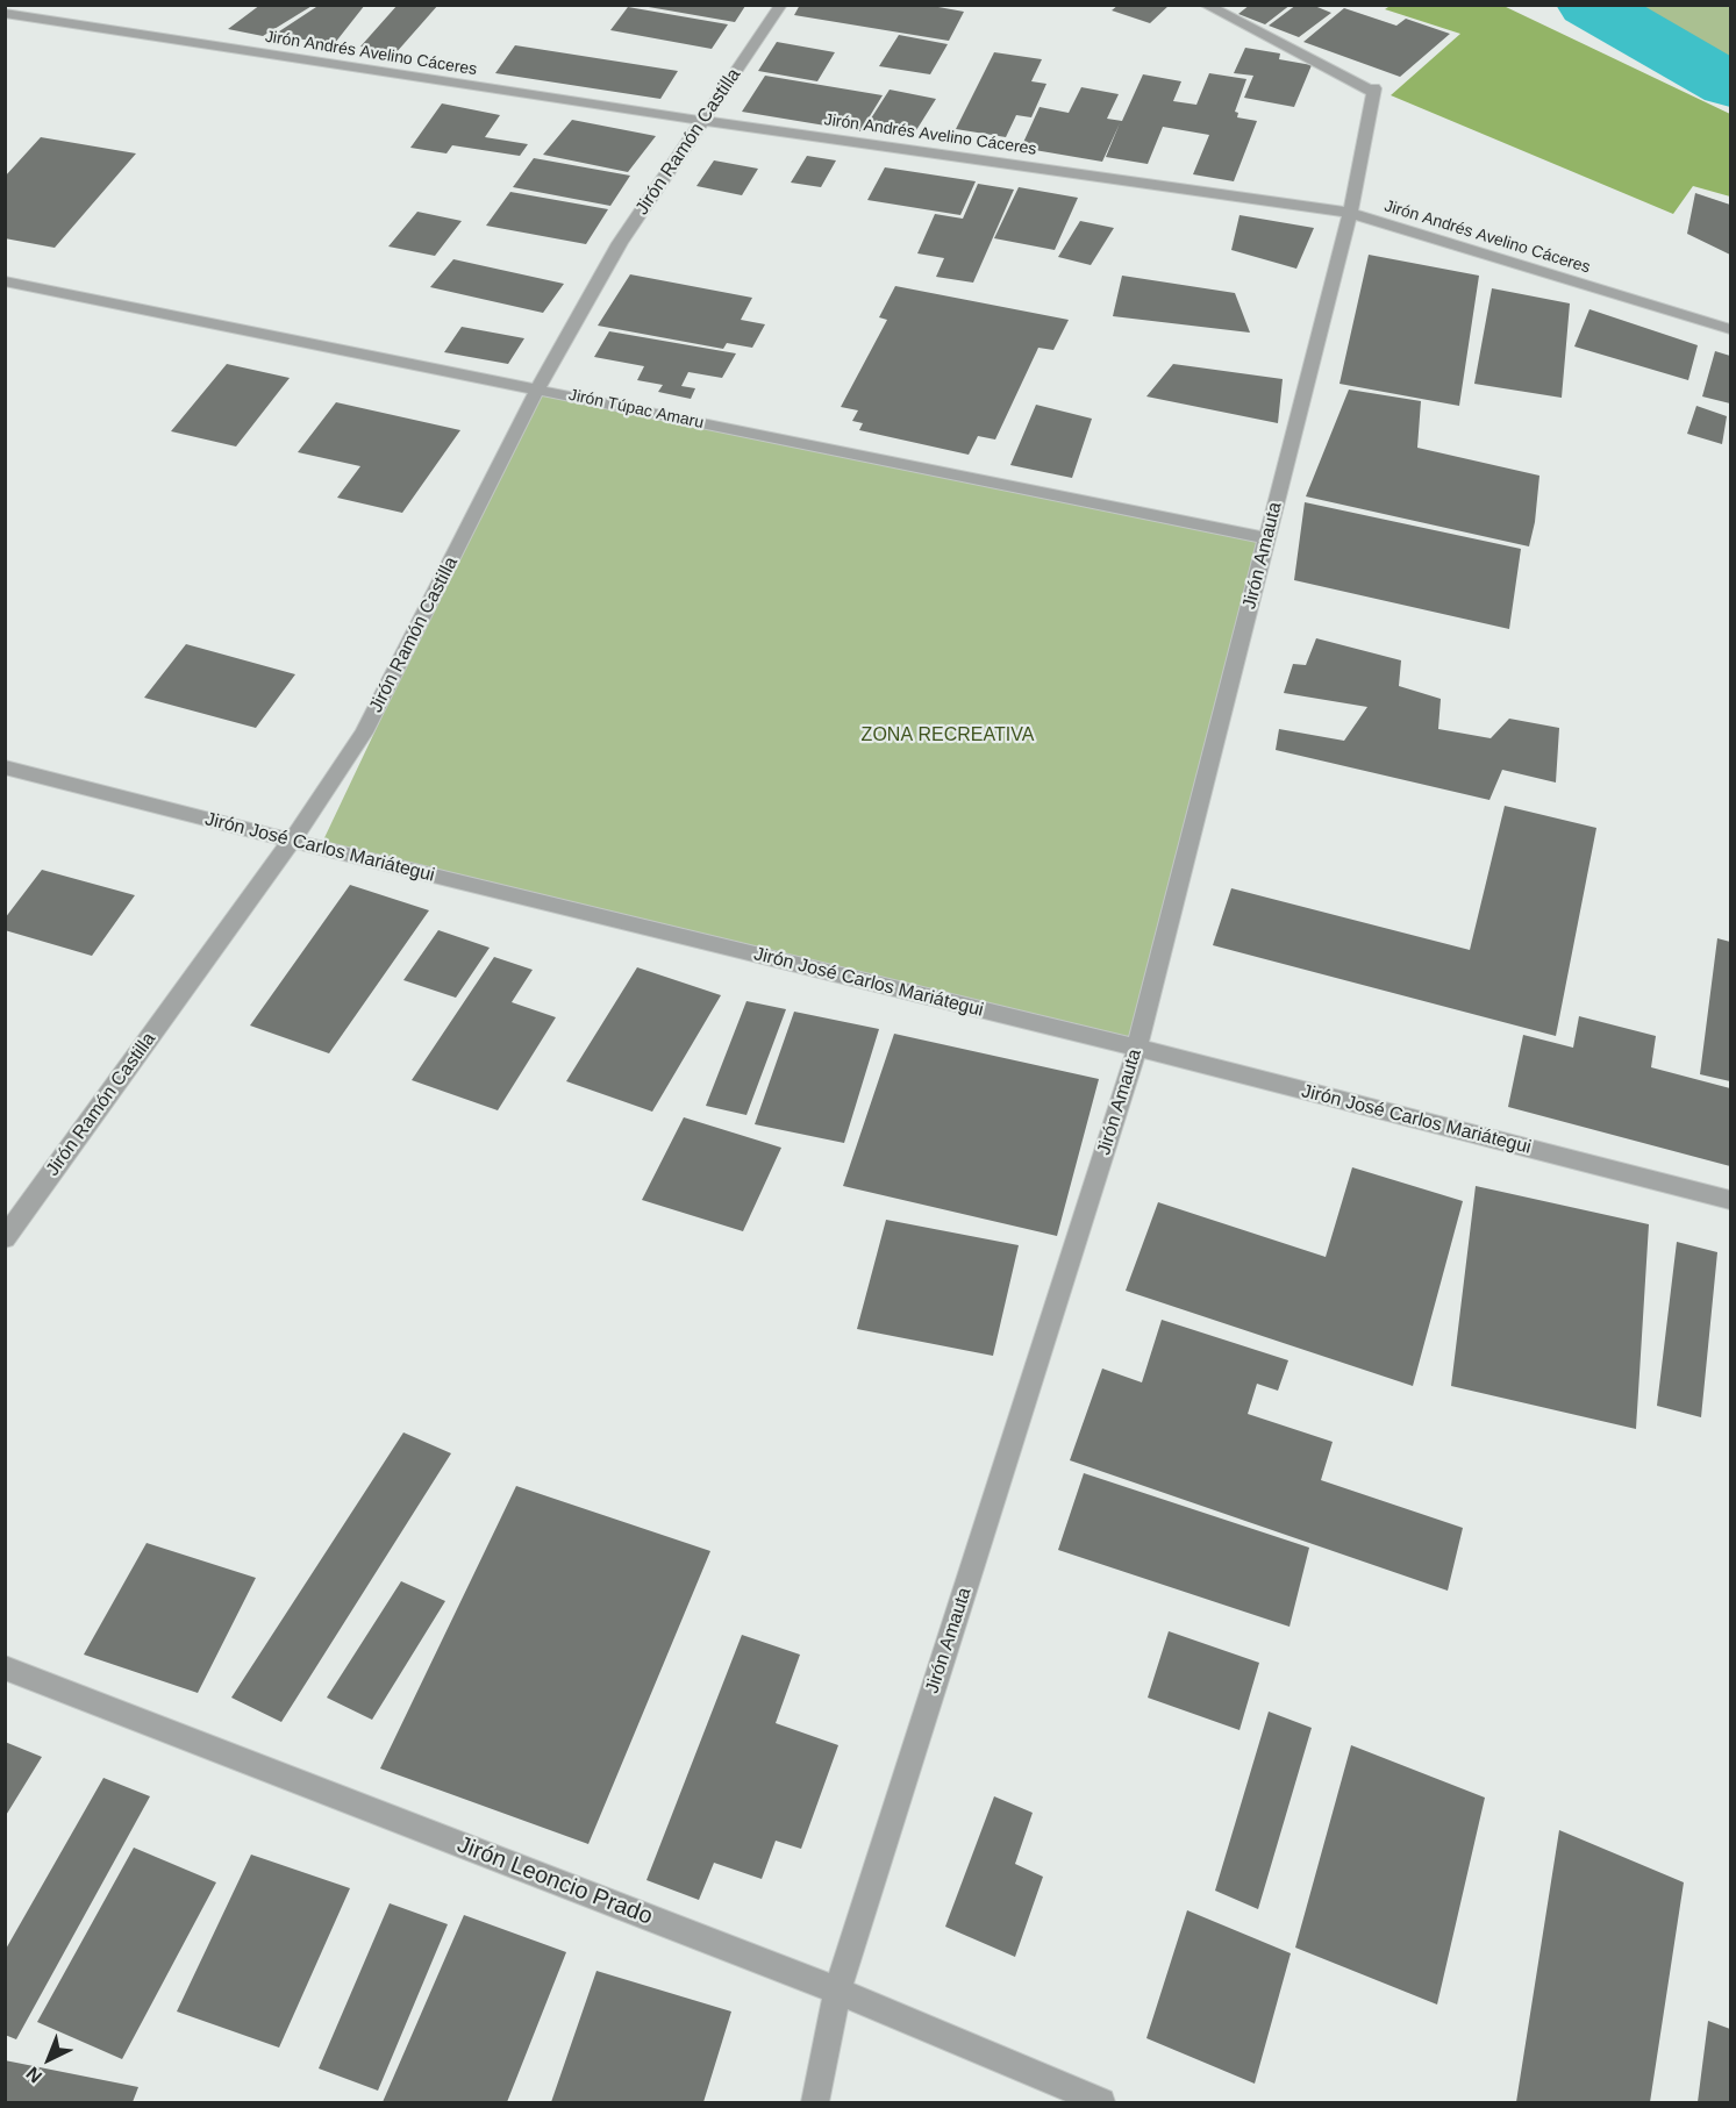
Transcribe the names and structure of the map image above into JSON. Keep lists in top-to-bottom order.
{
  "streets": {
    "street": [
      "Jirón Andrés Avelino Cáceres",
      "Jirón Ramón Castilla",
      "Jirón Túpac Amaru",
      "Jirón Amauta",
      "Jirón José Carlos Mariátegui",
      "Jirón Leoncio Prado"
    ]
  },
  "crossings": [
    ["Jirón Andrés Avelino Cáceres", "Jirón Ramón Castilla"],
    ["Jirón Andrés Avelino Cáceres", "Jirón Amauta"],
    ["Jirón Ramón Castilla", "Jirón Túpac Amaru"],
    ["Jirón Ramón Castilla", "Jirón José Carlos Mariátegui"],
    ["Jirón Túpac Amaru", "Jirón Amauta"],
    ["Jirón Amauta", "Jirón José Carlos Mariátegui"],
    ["Jirón Amauta", "Jirón Leoncio Prado"]
  ],
  "parks": ["ZONA RECREATIVA"],
  "north": "bottom left"
}
